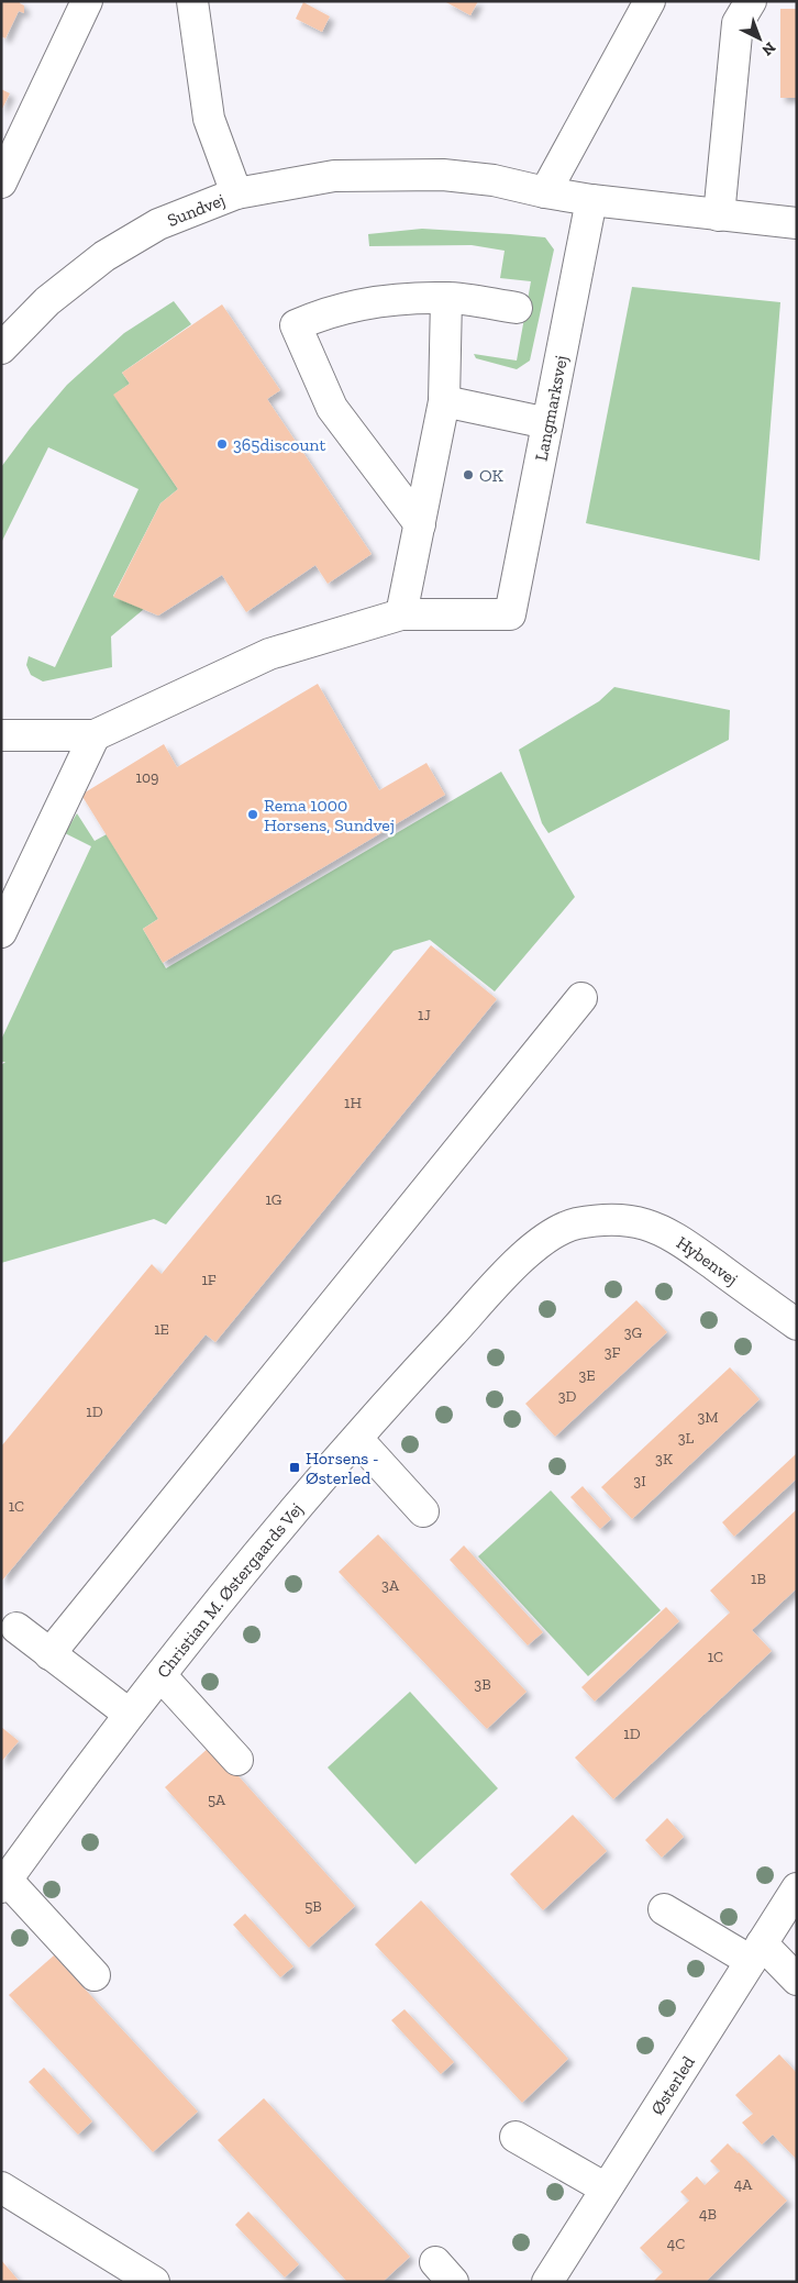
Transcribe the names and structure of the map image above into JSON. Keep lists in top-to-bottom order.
{
  "streets": {
    "street": [
      "Sundvej",
      "Langmarksvej",
      "Hybenvej",
      "Christian M. Østergaards Vej",
      "Østerled"
    ]
  },
  "crossings": [
    ["Hybenvej", "Christian M. Østergaards Vej"]
  ],
  "places": {
    "other": ["365discount", "OK", "Rema 1000 Horsens, Sundvej"],
    "transit": ["Horsens - Østerled"]
  },
  "house_numbers": [
    "109",
    "1J",
    "1H",
    "1G",
    "1F",
    "1E",
    "3G",
    "3F",
    "3E",
    "3D",
    "1D",
    "3M",
    "3L",
    "3K",
    "3I",
    "1C",
    "1B",
    "3A",
    "1C",
    "3B",
    "1D",
    "5A",
    "5B",
    "4A",
    "4B",
    "4C"
  ],
  "north": "bottom right"
}
